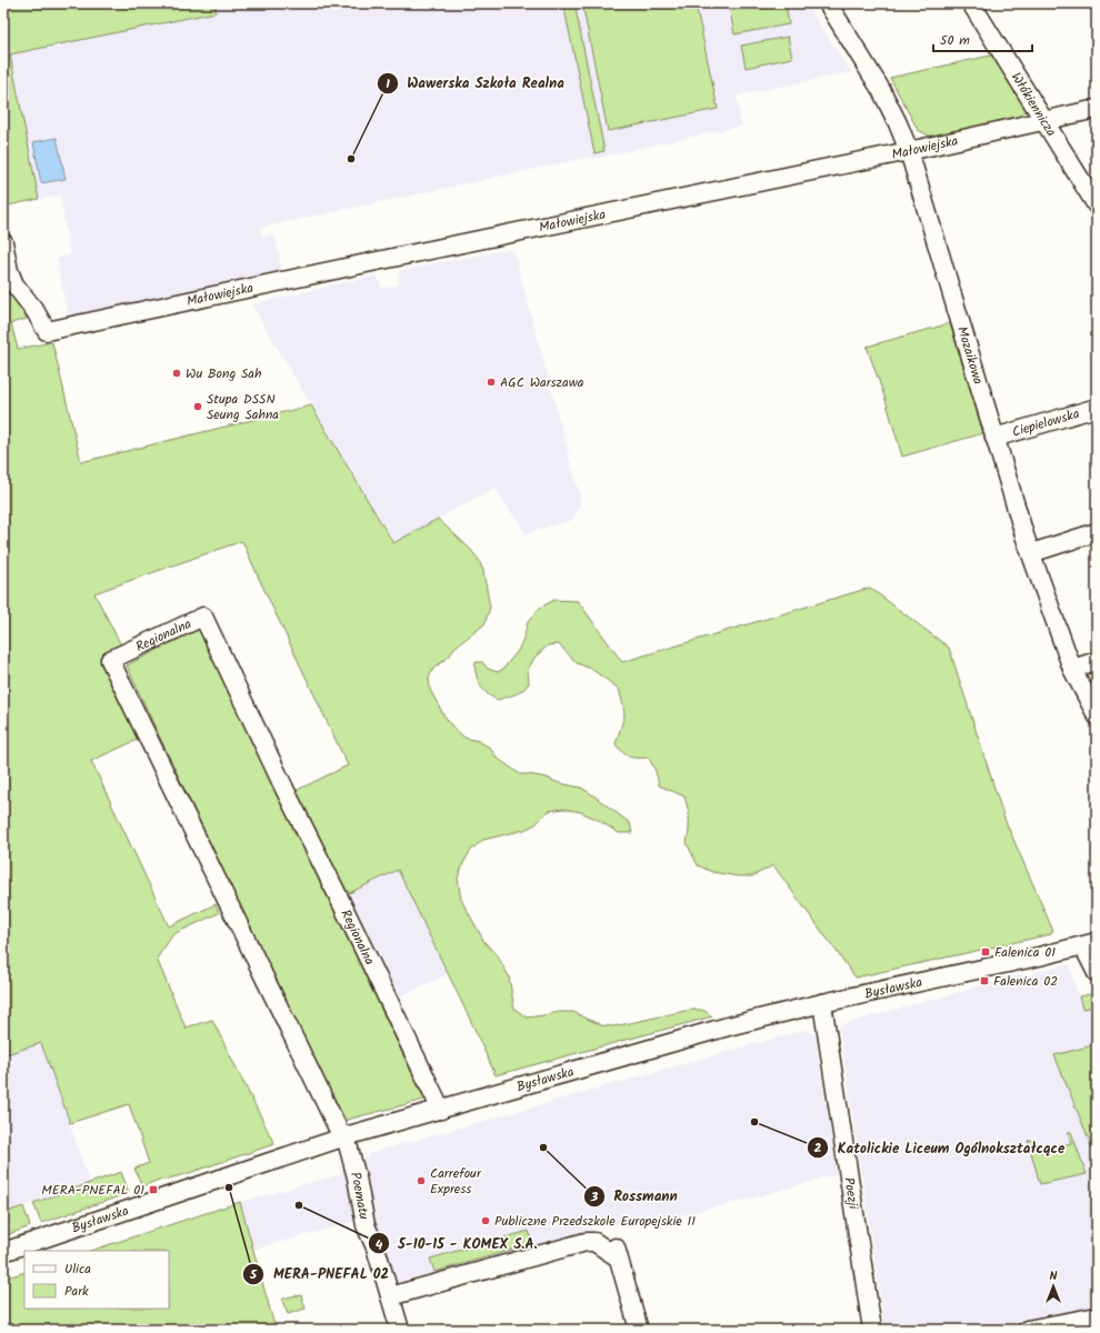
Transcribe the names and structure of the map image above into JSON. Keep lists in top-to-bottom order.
{
  "streets": {
    "street": [
      "Włókiennicza",
      "Małowiejska",
      "Mozaikowa",
      "Ciepielowska",
      "Regionalna",
      "Bysławska",
      "Poezji",
      "Poematu"
    ]
  },
  "crossings": [
    ["Włókiennicza", "Małowiejska"],
    ["Małowiejska", "Mozaikowa"],
    ["Mozaikowa", "Ciepielowska"],
    ["Regionalna", "Bysławska"],
    ["Regionalna", "Poematu"],
    ["Bysławska", "Poezji"],
    ["Bysławska", "Poematu"]
  ],
  "places": {
    "other": [
      "Wawerska Szkoła Realna",
      "Wu Bong Sah",
      "AGC Warszawa",
      "Stupa DSSN Seung Sahna",
      "Katolickie Liceum Ogólnokształcące",
      "Rossmann",
      "Carrefour Express",
      "MERA-PNEFAL 02",
      "5-10-15 - KOMEX S.A.",
      "Publiczne Przedszkole Europejskie II"
    ],
    "transit": ["Falenica 01", "Falenica 02", "MERA-PNEFAL 01"]
  },
  "legend": ["Ulica", "Park"],
  "scale_bar": "50 m",
  "north": "top"
}
